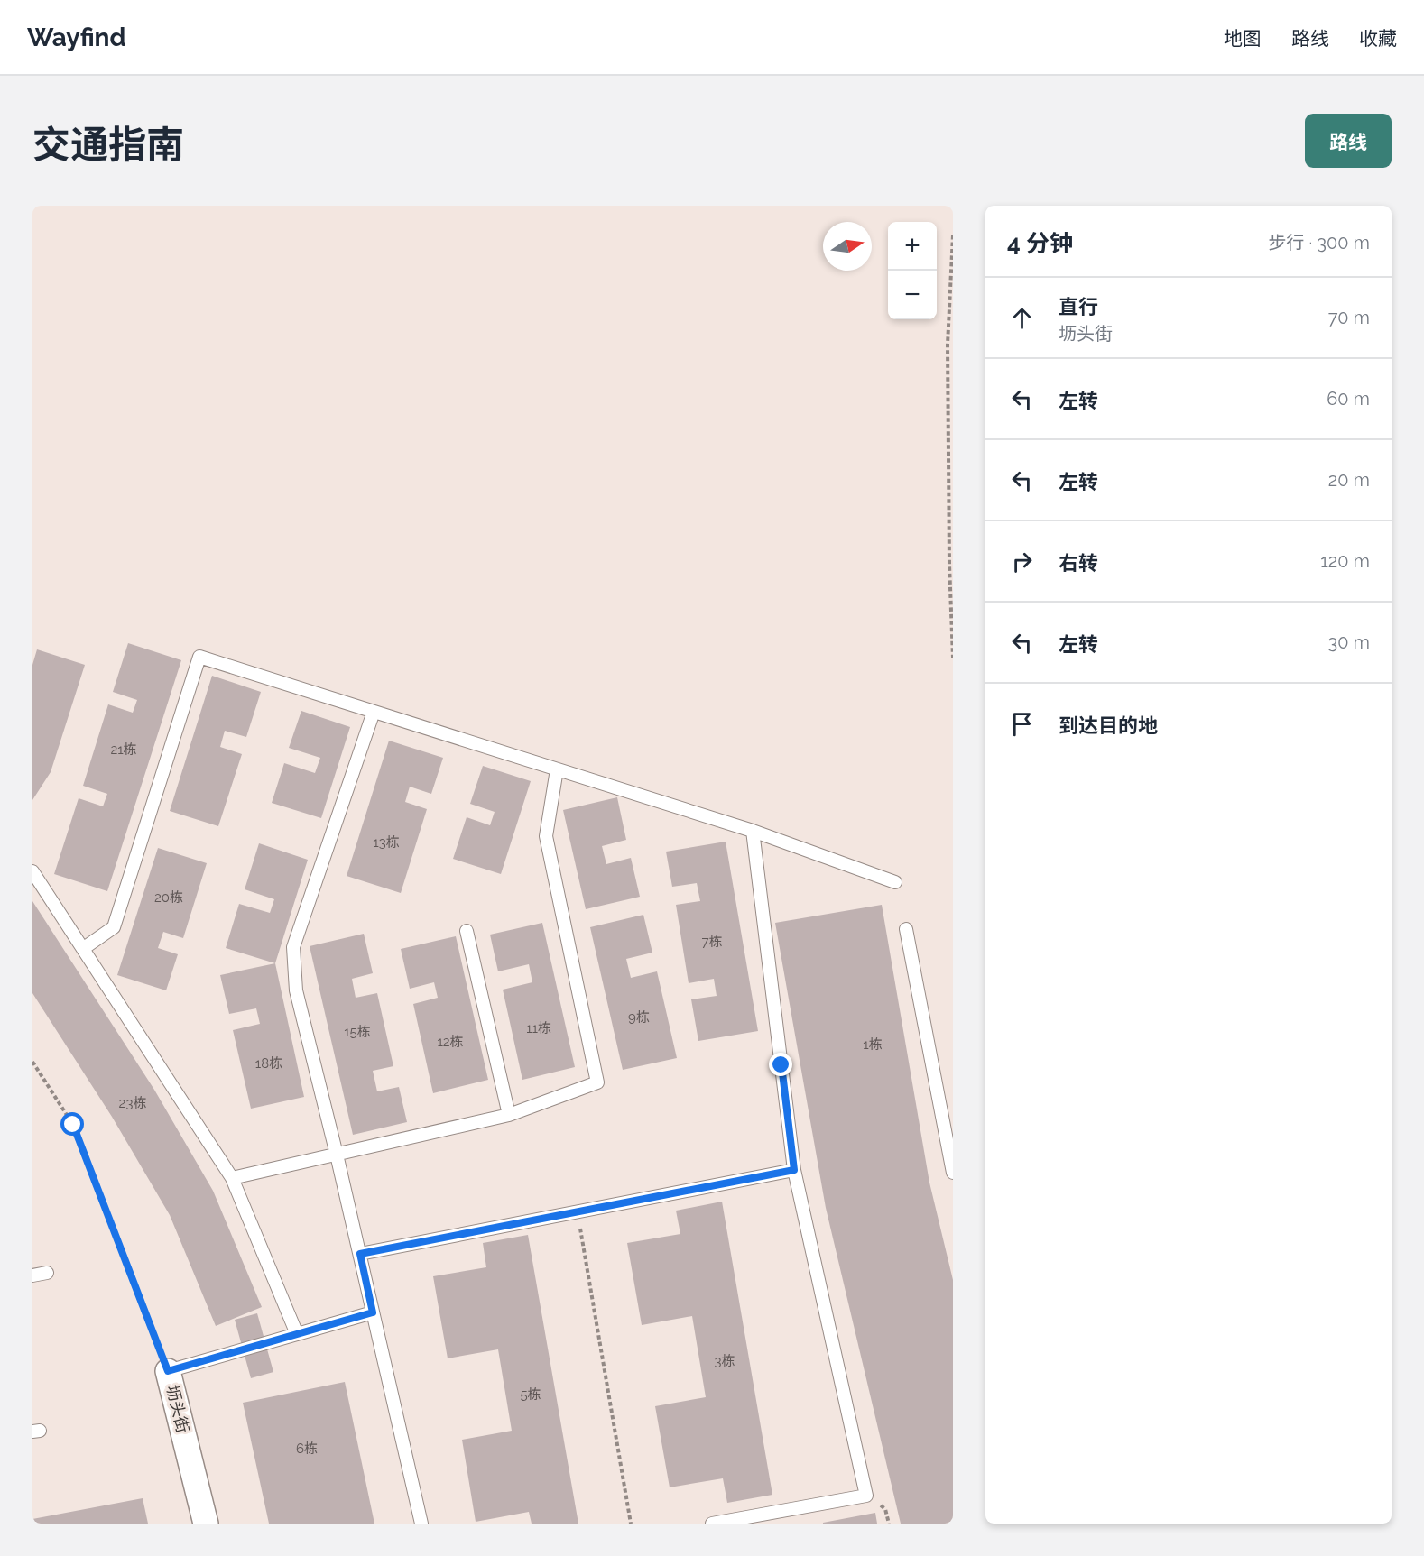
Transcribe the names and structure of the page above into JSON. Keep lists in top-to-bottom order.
{
  "streets": {
    "street": ["坜头街"]
  },
  "house_numbers": [
    "21栋",
    "13栋",
    "20栋",
    "7栋",
    "9栋",
    "11栋",
    "15栋",
    "12栋",
    "1栋",
    "18栋",
    "23栋",
    "3栋",
    "5栋",
    "6栋"
  ],
  "north": "right",
  "page": {
    "header": "Wayfind",
    "nav": ["地图", "路线", "收藏"],
    "title": "交通指南",
    "buttons": "路线",
    "heading": ["4 分钟", "步行 · 300 m"],
    "map_buttons": ["+", "−"],
    "list": [
      ["直行", "坜头街", "70 m"],
      ["左转", "60 m"],
      ["左转", "20 m"],
      ["右转", "120 m"],
      ["左转", "30 m"],
      "到达目的地"
    ]
  }
}
